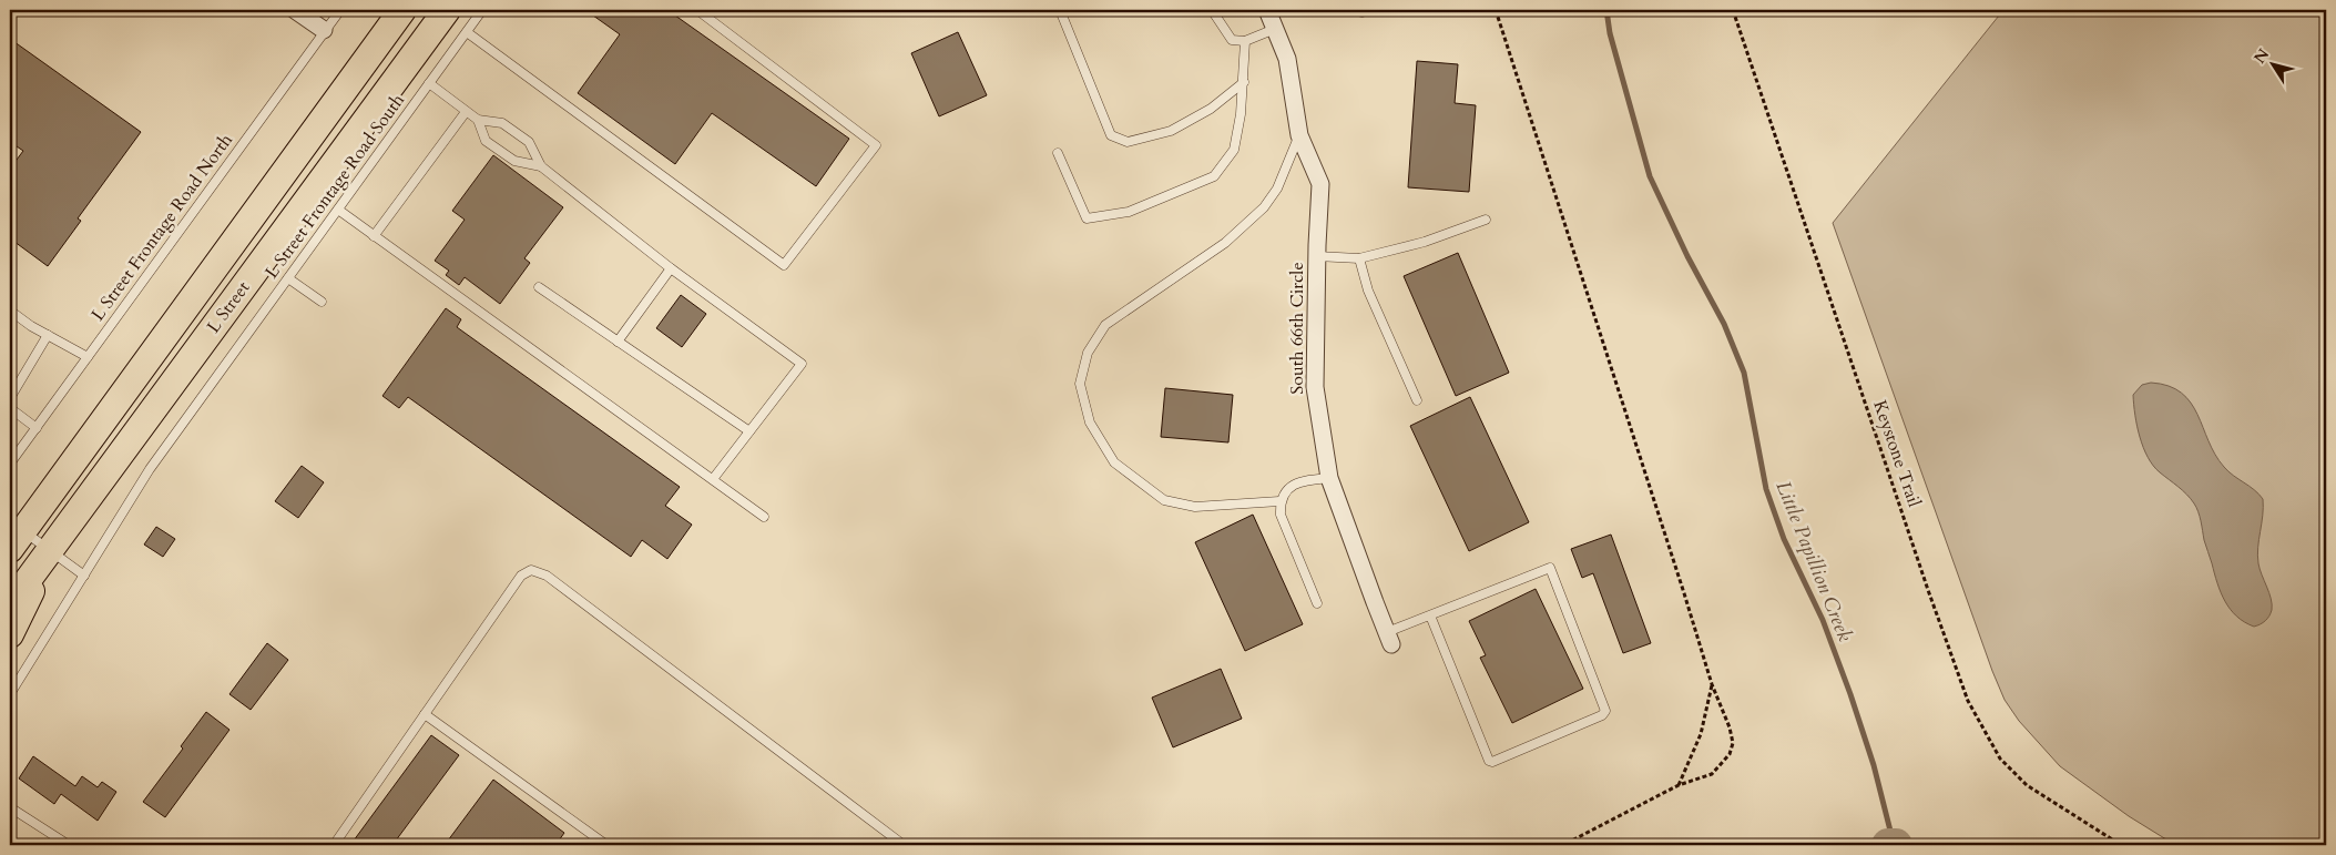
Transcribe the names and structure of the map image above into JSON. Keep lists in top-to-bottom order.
{
  "streets": {
    "main road": ["L Street"],
    "street": ["South 66th Circle"],
    "lane": ["L Street Frontage Road South", "L Street Frontage Road North"],
    "path": ["Keystone Trail"]
  },
  "water": ["Little Papillion Creek"],
  "north": "top left"
}
